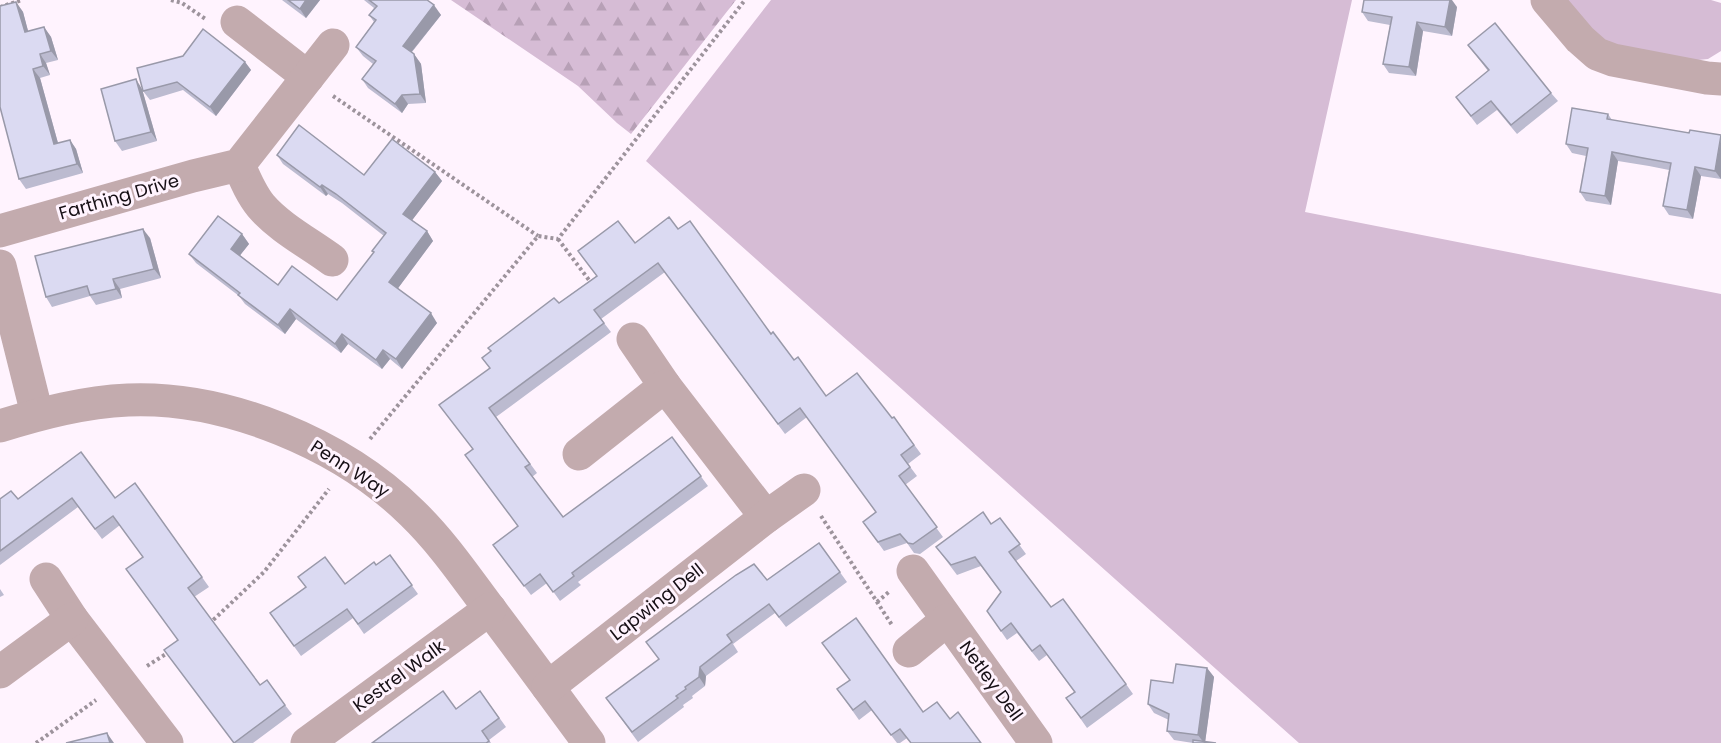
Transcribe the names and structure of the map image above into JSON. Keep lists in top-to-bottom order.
{
  "streets": {
    "street": [
      "Farthing Drive",
      "Penn Way",
      "Lapwing Dell",
      "Kestrel Walk",
      "Netley Dell"
    ]
  },
  "crossings": [
    ["Penn Way", "Lapwing Dell"],
    ["Penn Way", "Kestrel Walk"]
  ]
}
